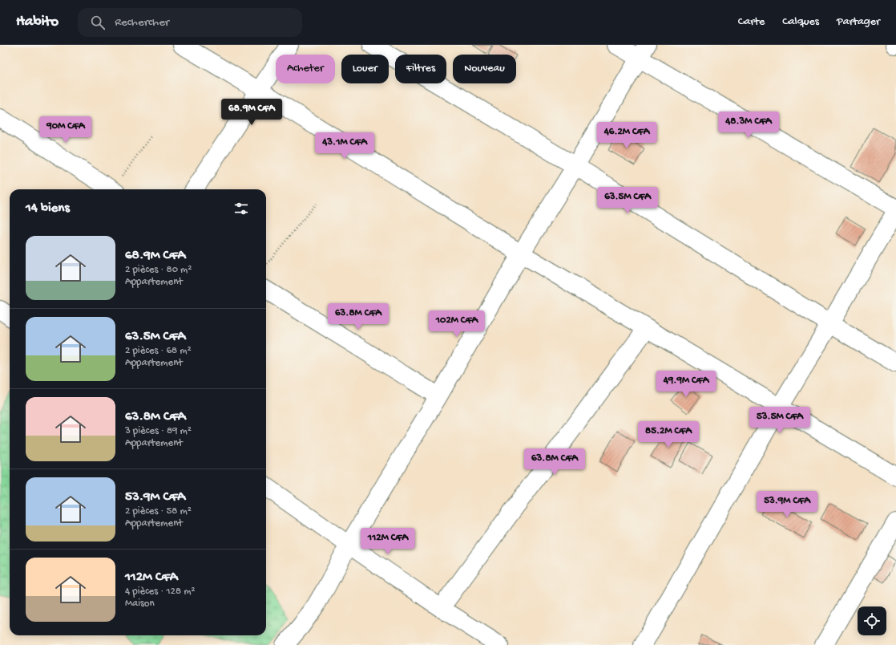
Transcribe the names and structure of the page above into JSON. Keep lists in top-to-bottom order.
{
  "page": {
    "header": "Habito",
    "search": "Rechercher",
    "nav": ["Carte", "Calques", "Partager"],
    "chip": [
      "Acheter",
      "Louer",
      "Filtres",
      "Nouveau"
    ],
    "price": [
      "68.9M CFA",
      "48.3M CFA",
      "90M CFA",
      "46.2M CFA",
      "43.1M CFA",
      "63.5M CFA",
      "63.8M CFA",
      "102M CFA",
      "49.9M CFA",
      "53.5M CFA",
      "85.2M CFA",
      "63.8M CFA",
      "53.9M CFA",
      "112M CFA"
    ],
    "heading": "14 biens",
    "list": [
      {
        "name": "68.9M CFA",
        "note": "2 pièces · 80 m² · Appartement"
      },
      {
        "name": "63.5M CFA",
        "note": "2 pièces · 68 m² · Appartement"
      },
      {
        "name": "63.8M CFA",
        "note": "3 pièces · 89 m² · Appartement"
      },
      {
        "name": "53.9M CFA",
        "note": "2 pièces · 58 m² · Appartement"
      },
      {
        "name": "112M CFA",
        "note": "4 pièces · 128 m² · Maison"
      }
    ]
  }
}
